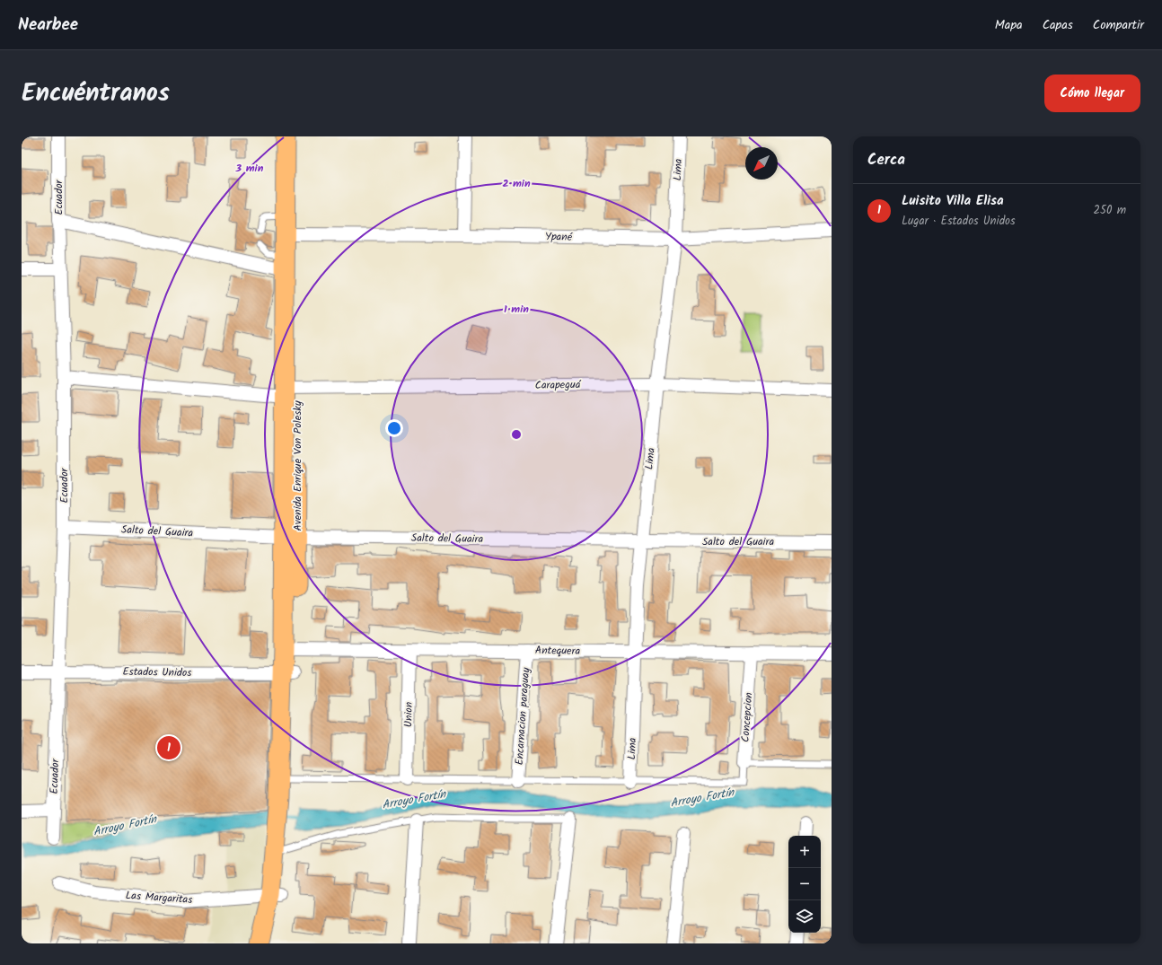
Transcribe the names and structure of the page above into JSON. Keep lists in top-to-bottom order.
{
  "streets": {
    "main road": ["Avenida Enrique Von Polesky"],
    "street": [
      "Lima",
      "Ecuador",
      "Ypané",
      "Carapeguá",
      "Salto del Guaira",
      "Antequera",
      "Estados Unidos",
      "Union",
      "Encarnacion paraguay",
      "Concepcion",
      "Las Margaritas"
    ]
  },
  "crossings": [
    ["Lima", "Ypané"],
    ["Lima", "Carapeguá"],
    ["Lima", "Salto del Guaira"],
    ["Lima", "Antequera"],
    ["Lima", "Concepcion"],
    ["Ecuador", "Carapeguá"],
    ["Ecuador", "Salto del Guaira"],
    ["Ecuador", "Estados Unidos"],
    ["Ypané", "Avenida Enrique Von Polesky"],
    ["Carapeguá", "Avenida Enrique Von Polesky"],
    ["Avenida Enrique Von Polesky", "Salto del Guaira"],
    ["Avenida Enrique Von Polesky", "Antequera"],
    ["Avenida Enrique Von Polesky", "Estados Unidos"],
    ["Antequera", "Union"],
    ["Antequera", "Encarnacion paraguay"],
    ["Antequera", "Concepcion"]
  ],
  "water": ["Arroyo Fortín"],
  "north": "bottom left",
  "page": {
    "header": "Nearbee",
    "nav": ["Mapa", "Capas", "Compartir"],
    "title": "Encuéntranos",
    "buttons": "Cómo llegar",
    "heading": "Cerca",
    "list": [
      {
        "mark": "1",
        "name": "Luisito Villa Elisa",
        "note": "Lugar · Estados Unidos",
        "value": "250 m"
      }
    ],
    "pins": "1",
    "map_buttons": ["+", "−"]
  },
  "rings": ["3 min", "2 min", "1 min"]
}
